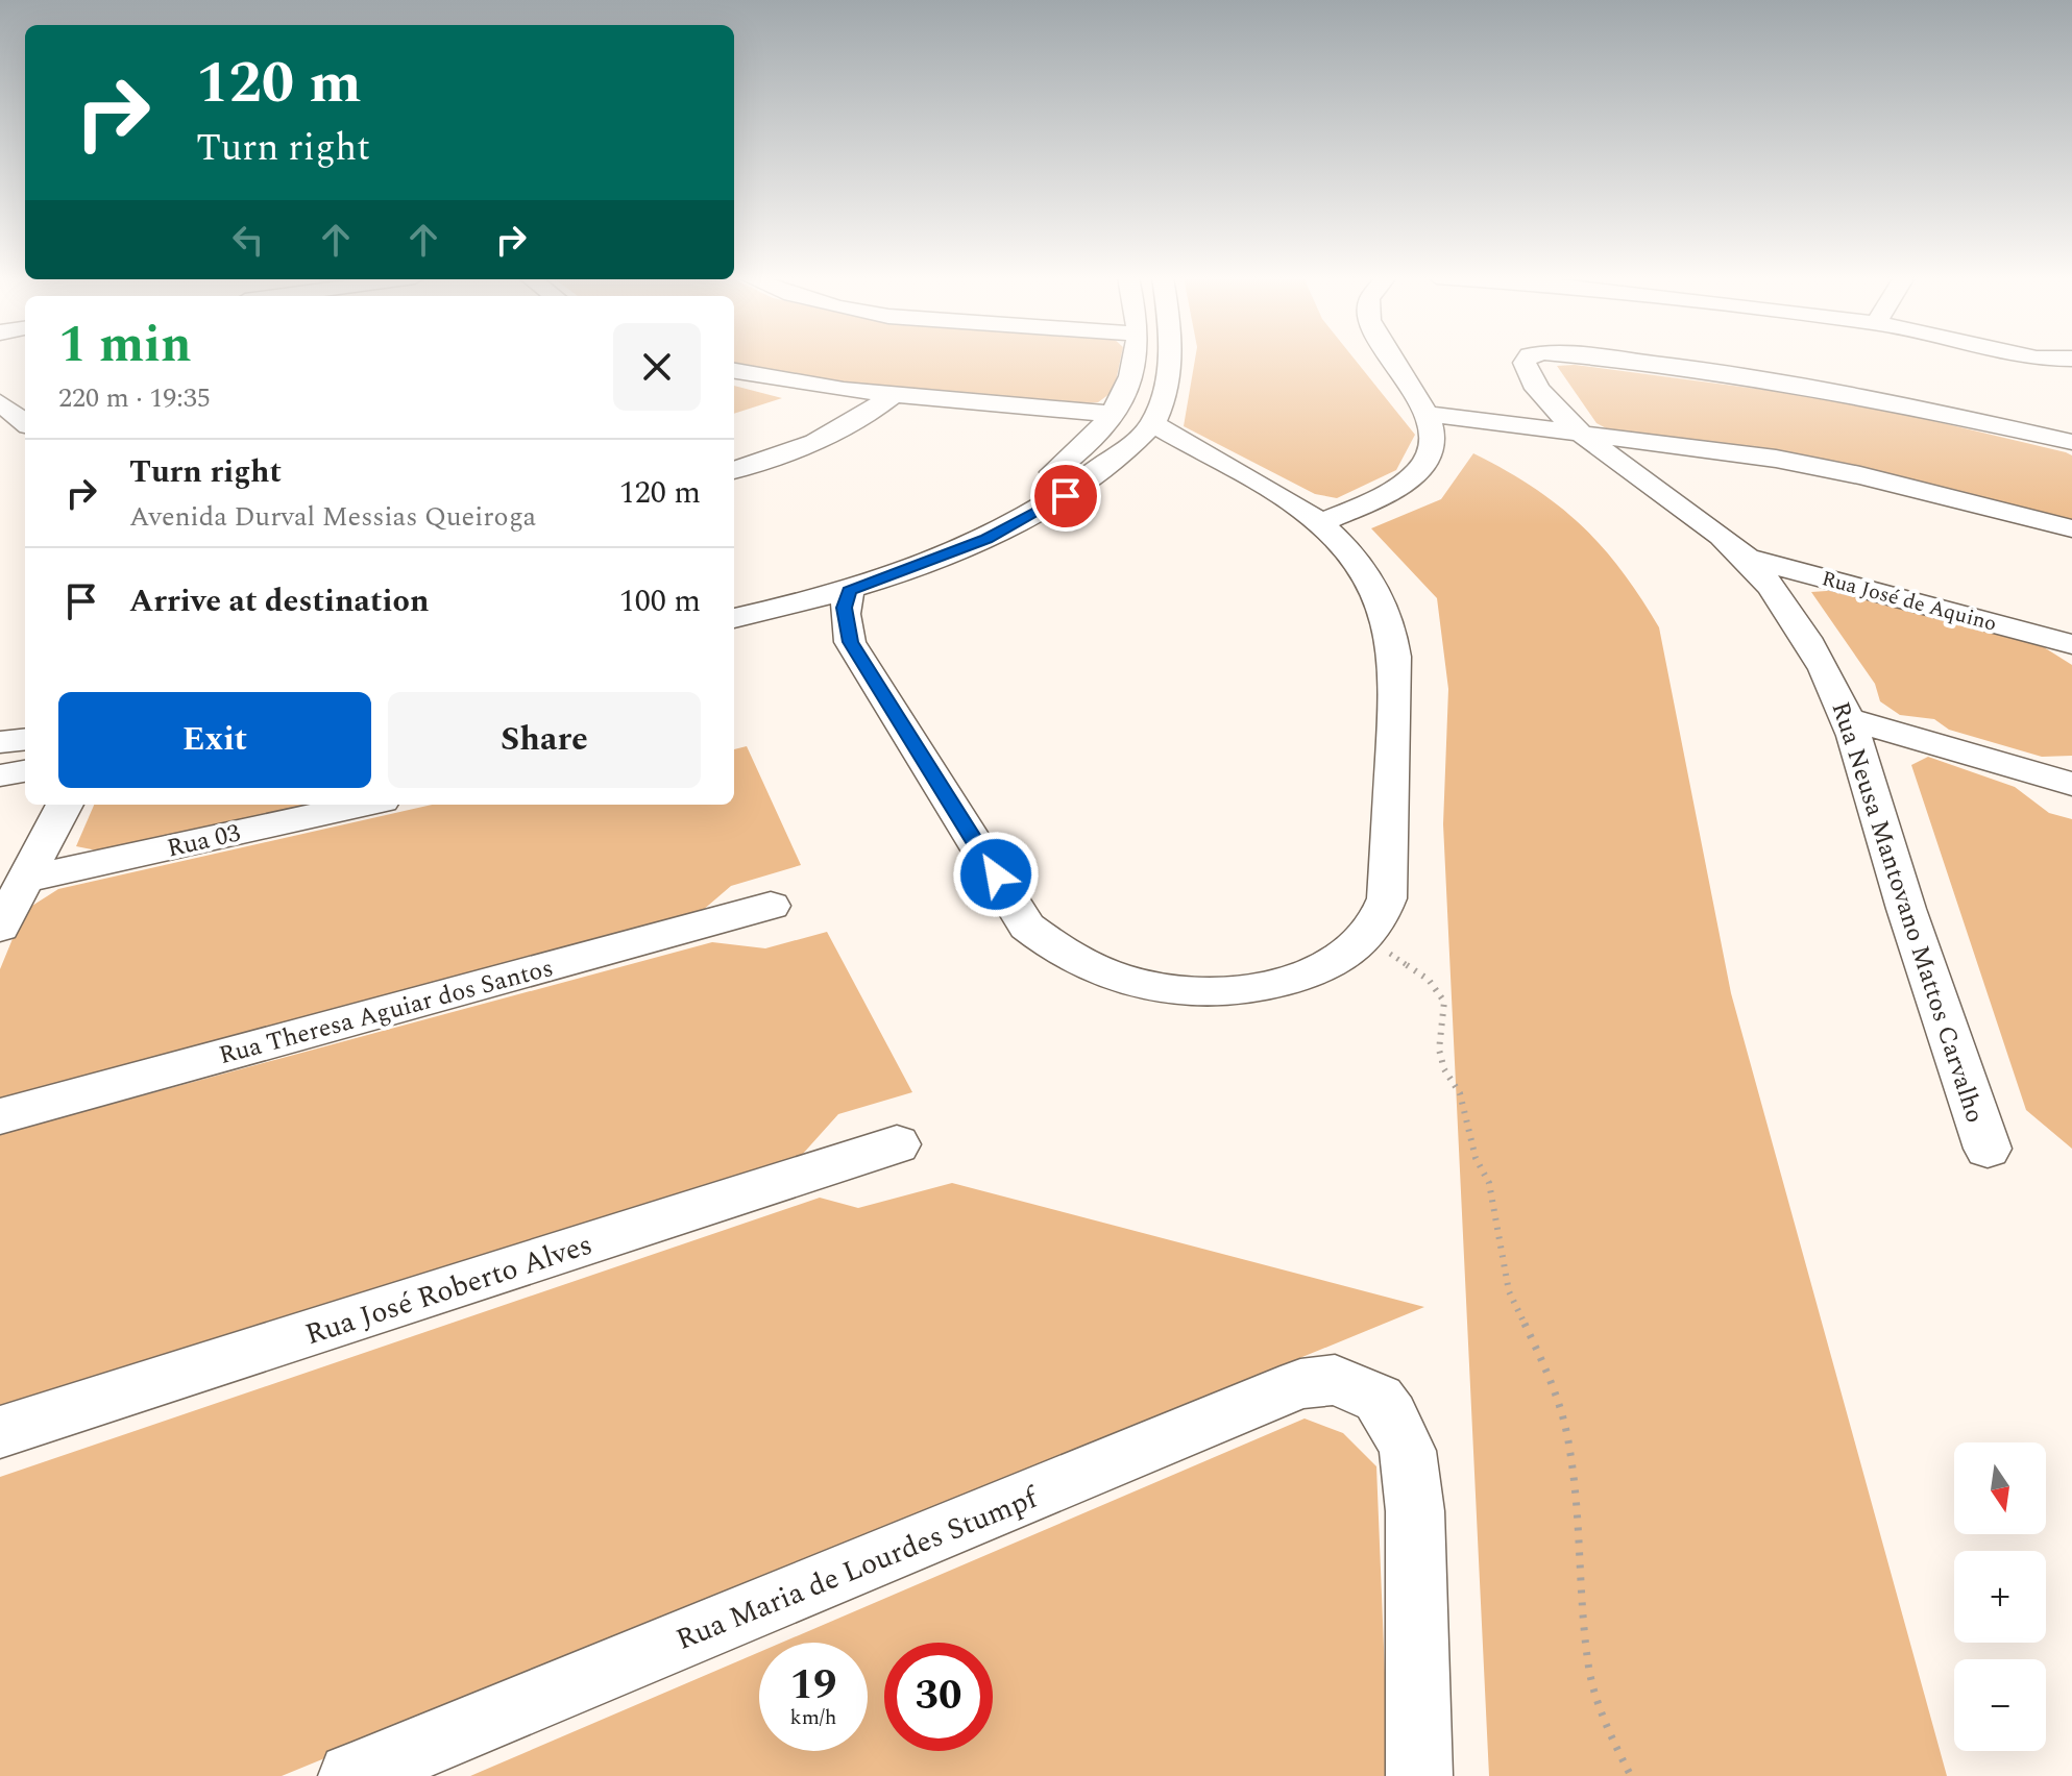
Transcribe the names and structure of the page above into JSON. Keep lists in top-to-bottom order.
{
  "streets": {
    "street": [
      "Rua José de Aquino",
      "Rua 03",
      "Rua Neusa Mantovano Mattos Carvalho",
      "Rua Theresa Aguiar dos Santos",
      "Rua José Roberto Alves",
      "Rua Maria de Lourdes Stumpf"
    ]
  },
  "crossings": [
    ["Rua José de Aquino", "Rua Neusa Mantovano Mattos Carvalho"]
  ],
  "north": "bottom",
  "page": {
    "turn": ["120 m", "Turn right"],
    "heading": ["1 min", "220 m · 19:35"],
    "list": [
      {
        "name": "Turn right",
        "note": "Avenida Durval Messias Queiroga",
        "value": "120 m"
      },
      {
        "name": "Arrive at destination",
        "value": "100 m"
      }
    ],
    "buttons": ["Exit", "Share"],
    "map_buttons": ["+", "−"],
    "speed": "19 km/h",
    "limit": "30"
  }
}
